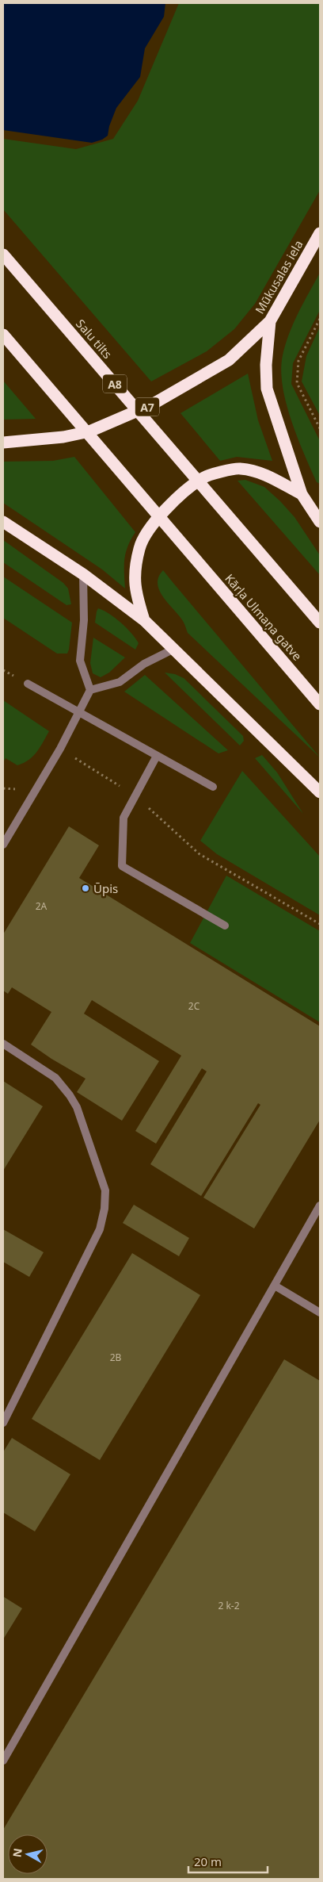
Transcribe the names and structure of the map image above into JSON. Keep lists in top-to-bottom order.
{
  "streets": {
    "highway": [
      "Mūkusalas iela",
      "Salu tilts",
      "A8",
      "A7",
      "Kārļa Ulmaņa gatve"
    ]
  },
  "places": ["Ūpis"],
  "house_numbers": [
    "2A",
    "2C",
    "2B",
    "2 k-2"
  ],
  "scale_bar": "20 m",
  "north": "left"
}
